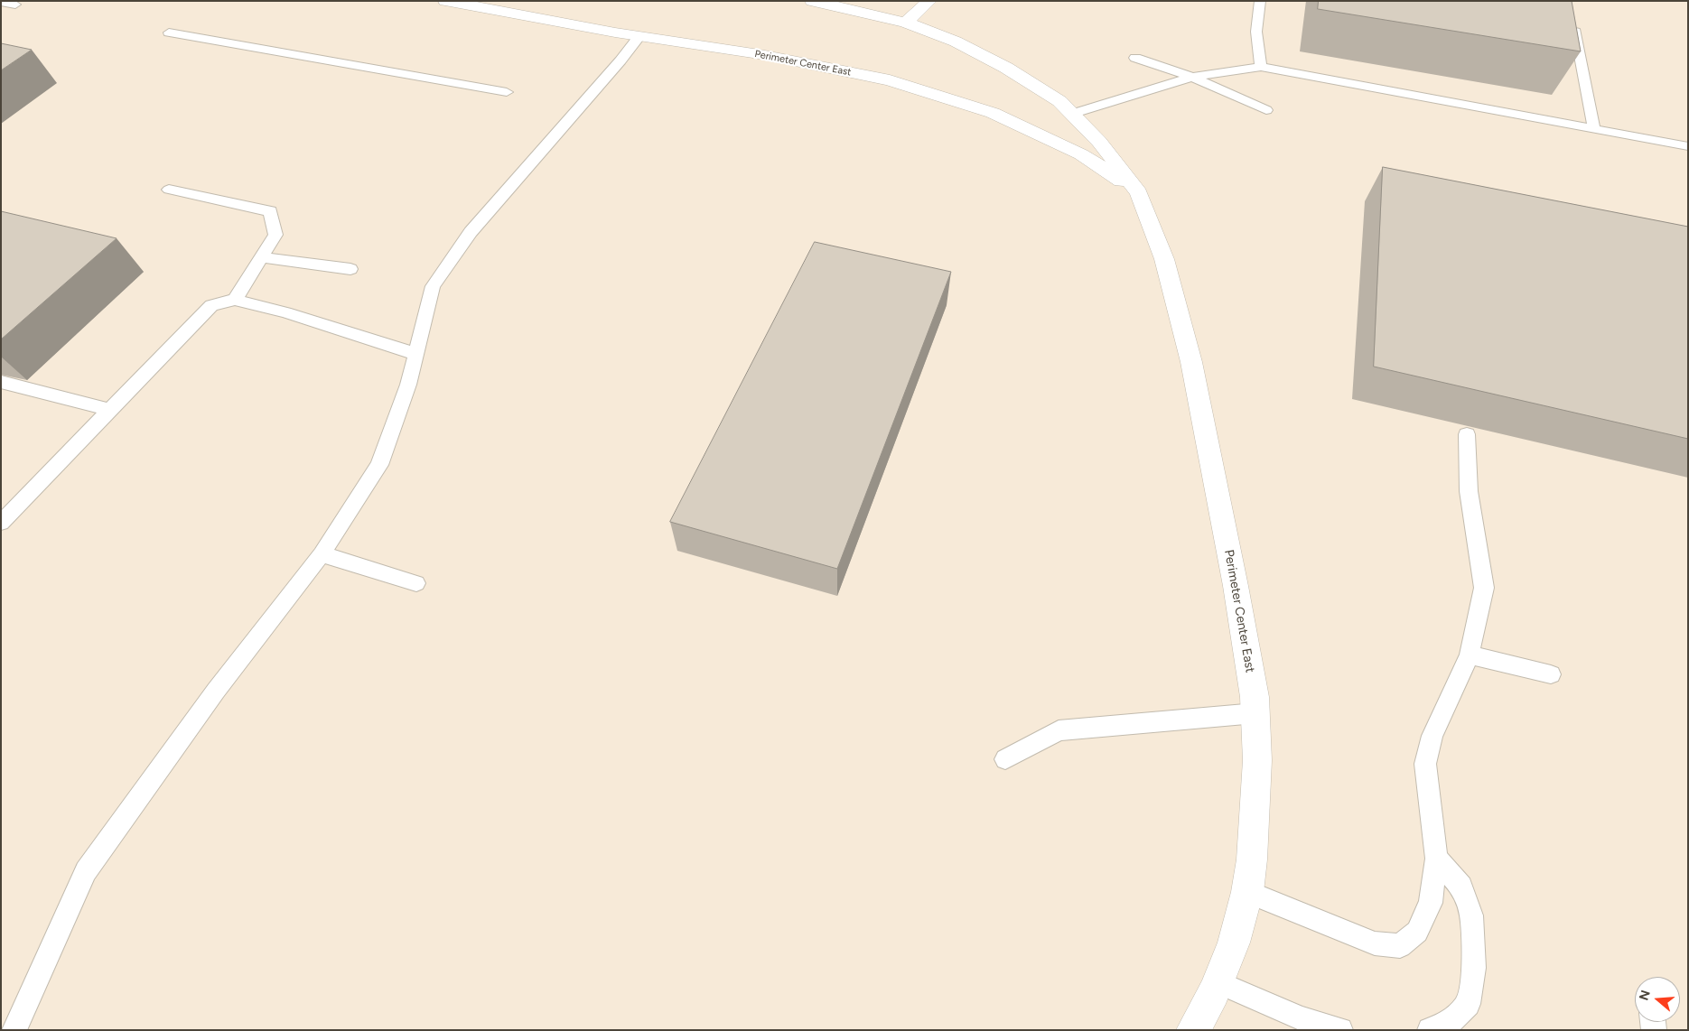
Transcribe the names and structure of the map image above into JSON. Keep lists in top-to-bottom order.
{
  "streets": {
    "street": ["Perimeter Center East"]
  },
  "north": "left"
}
